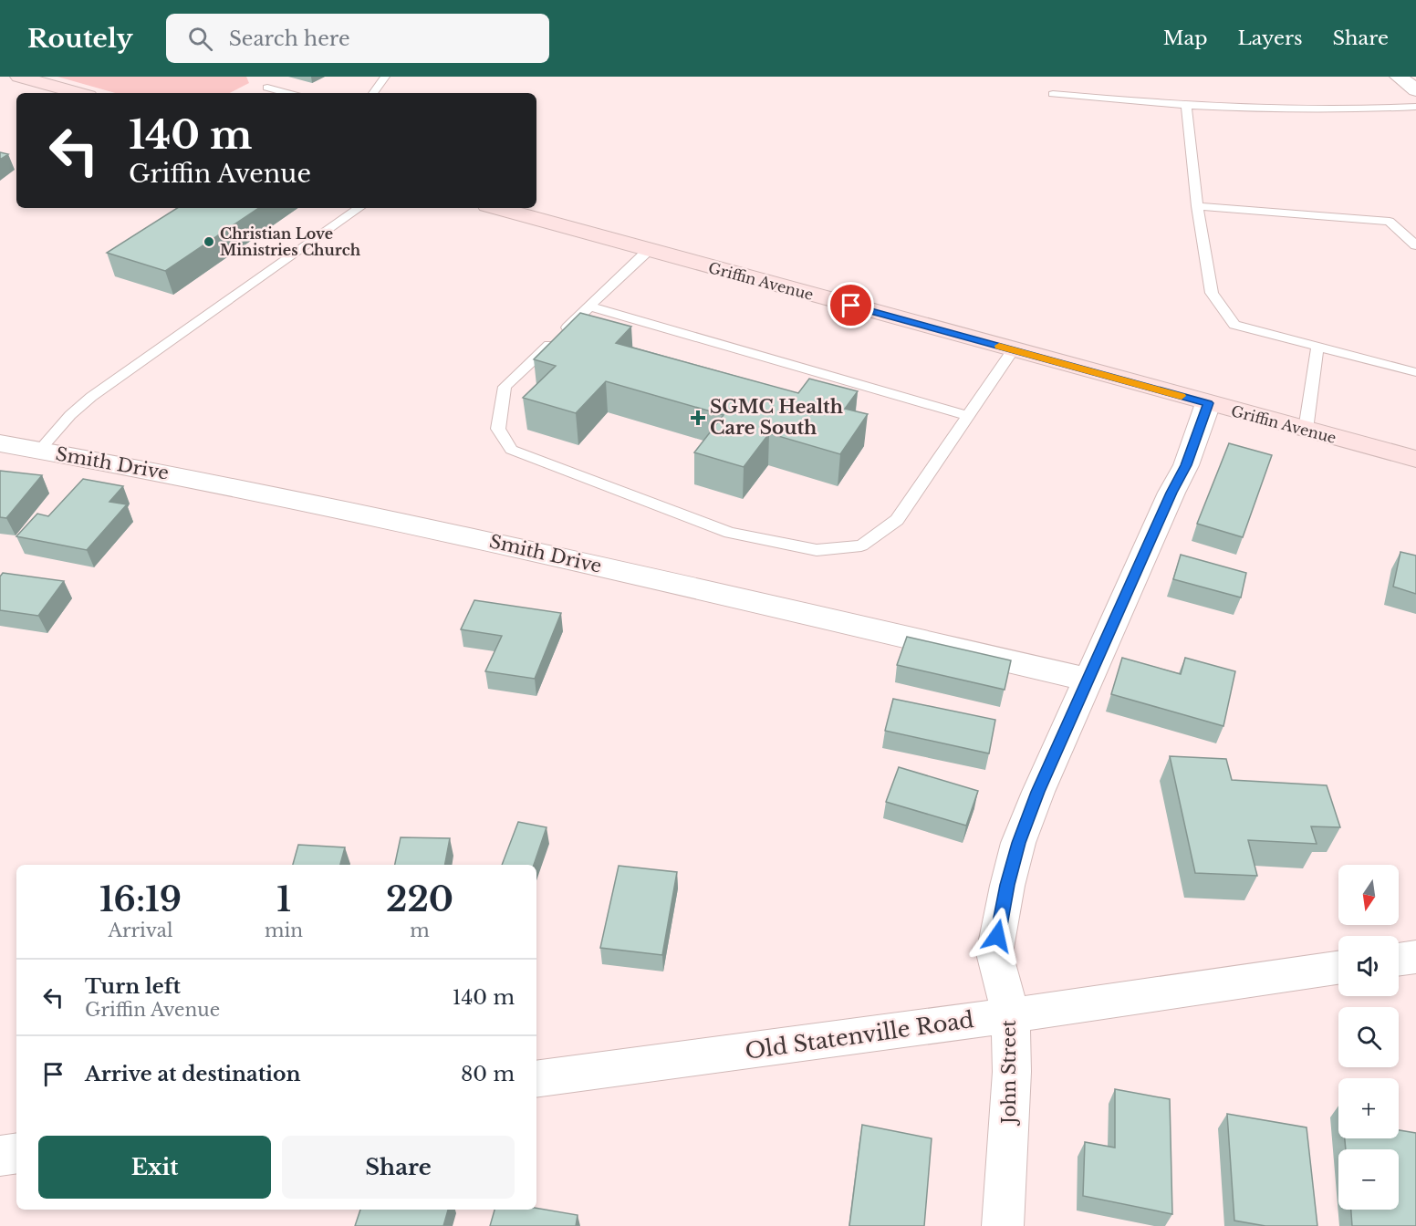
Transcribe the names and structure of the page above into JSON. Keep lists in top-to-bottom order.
{
  "streets": {
    "main road": ["Griffin Avenue"],
    "street": ["Smith Drive", "Old Statenville Road", "John Street"]
  },
  "crossings": [
    ["Griffin Avenue", "John Street"],
    ["Smith Drive", "John Street"],
    ["Old Statenville Road", "John Street"]
  ],
  "places": {
    "other": ["Christian Love Ministries Church"],
    "health": ["SGMC Health Care South"]
  },
  "north": "bottom",
  "page": {
    "header": "Routely",
    "search": "Search here",
    "nav": ["Map", "Layers", "Share"],
    "turn": ["140 m", "Griffin Avenue"],
    "map_buttons": ["+", "−"],
    "eta": [
      "16:19",
      "Arrival",
      "1",
      "min",
      "220",
      "m"
    ],
    "list": [
      {
        "name": "Turn left",
        "note": "Griffin Avenue",
        "value": "140 m"
      },
      {
        "name": "Arrive at destination",
        "value": "80 m"
      }
    ],
    "buttons": ["Exit", "Share"]
  }
}
